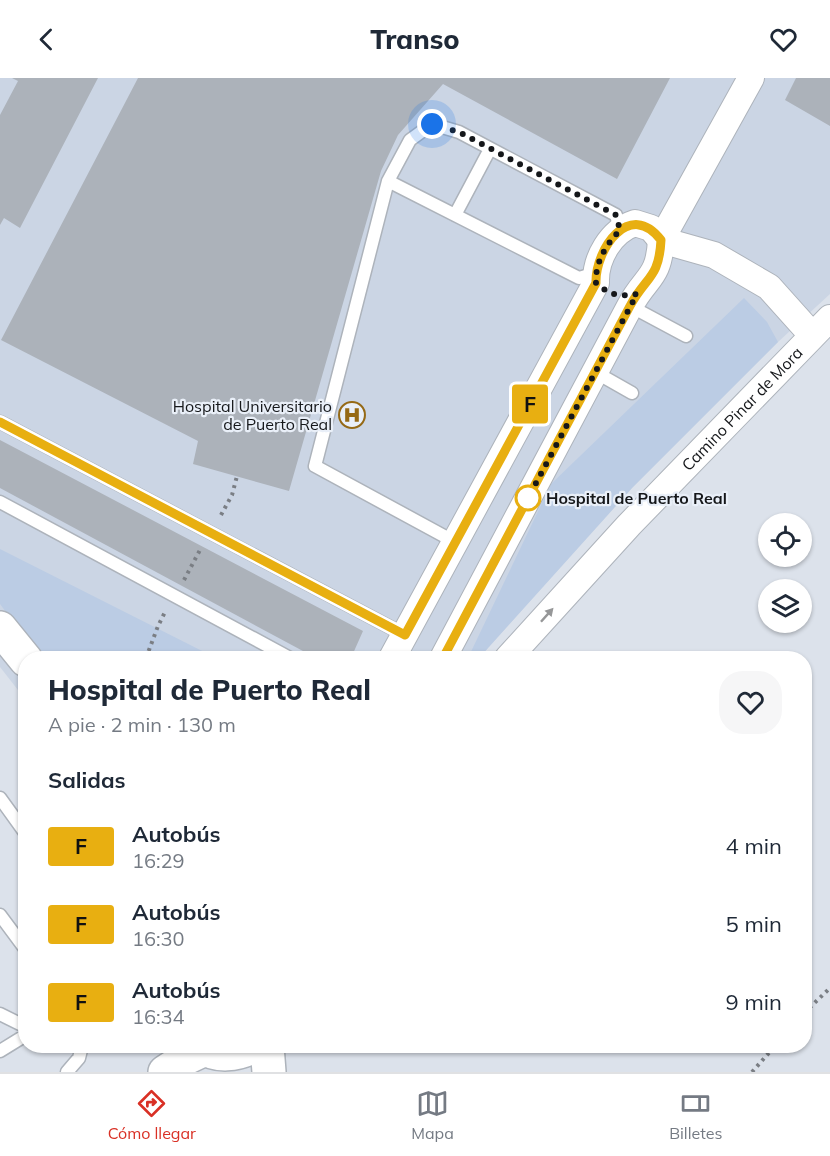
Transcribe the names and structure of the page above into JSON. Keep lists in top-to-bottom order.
{
  "streets": {
    "street": ["Camino Pinar de Mora"]
  },
  "places": {
    "hospital": ["Hospital Universitario de Puerto Real"],
    "other": ["Hospital de Puerto Real"]
  },
  "lines": ["bus line F"],
  "page": {
    "header": "Transo",
    "on_map": "F",
    "heading": [
      ["Hospital de Puerto Real", "A pie · 2 min · 130 m"],
      "Salidas"
    ],
    "list": [
      {
        "mark": "F",
        "name": "Autobús",
        "note": "16:29",
        "value": "4 min"
      },
      {
        "mark": "F",
        "name": "Autobús",
        "note": "16:30",
        "value": "5 min"
      },
      {
        "mark": "F",
        "name": "Autobús",
        "note": "16:34",
        "value": "9 min"
      }
    ],
    "tabs": ["Cómo llegar", "Mapa", "Billetes"]
  }
}
